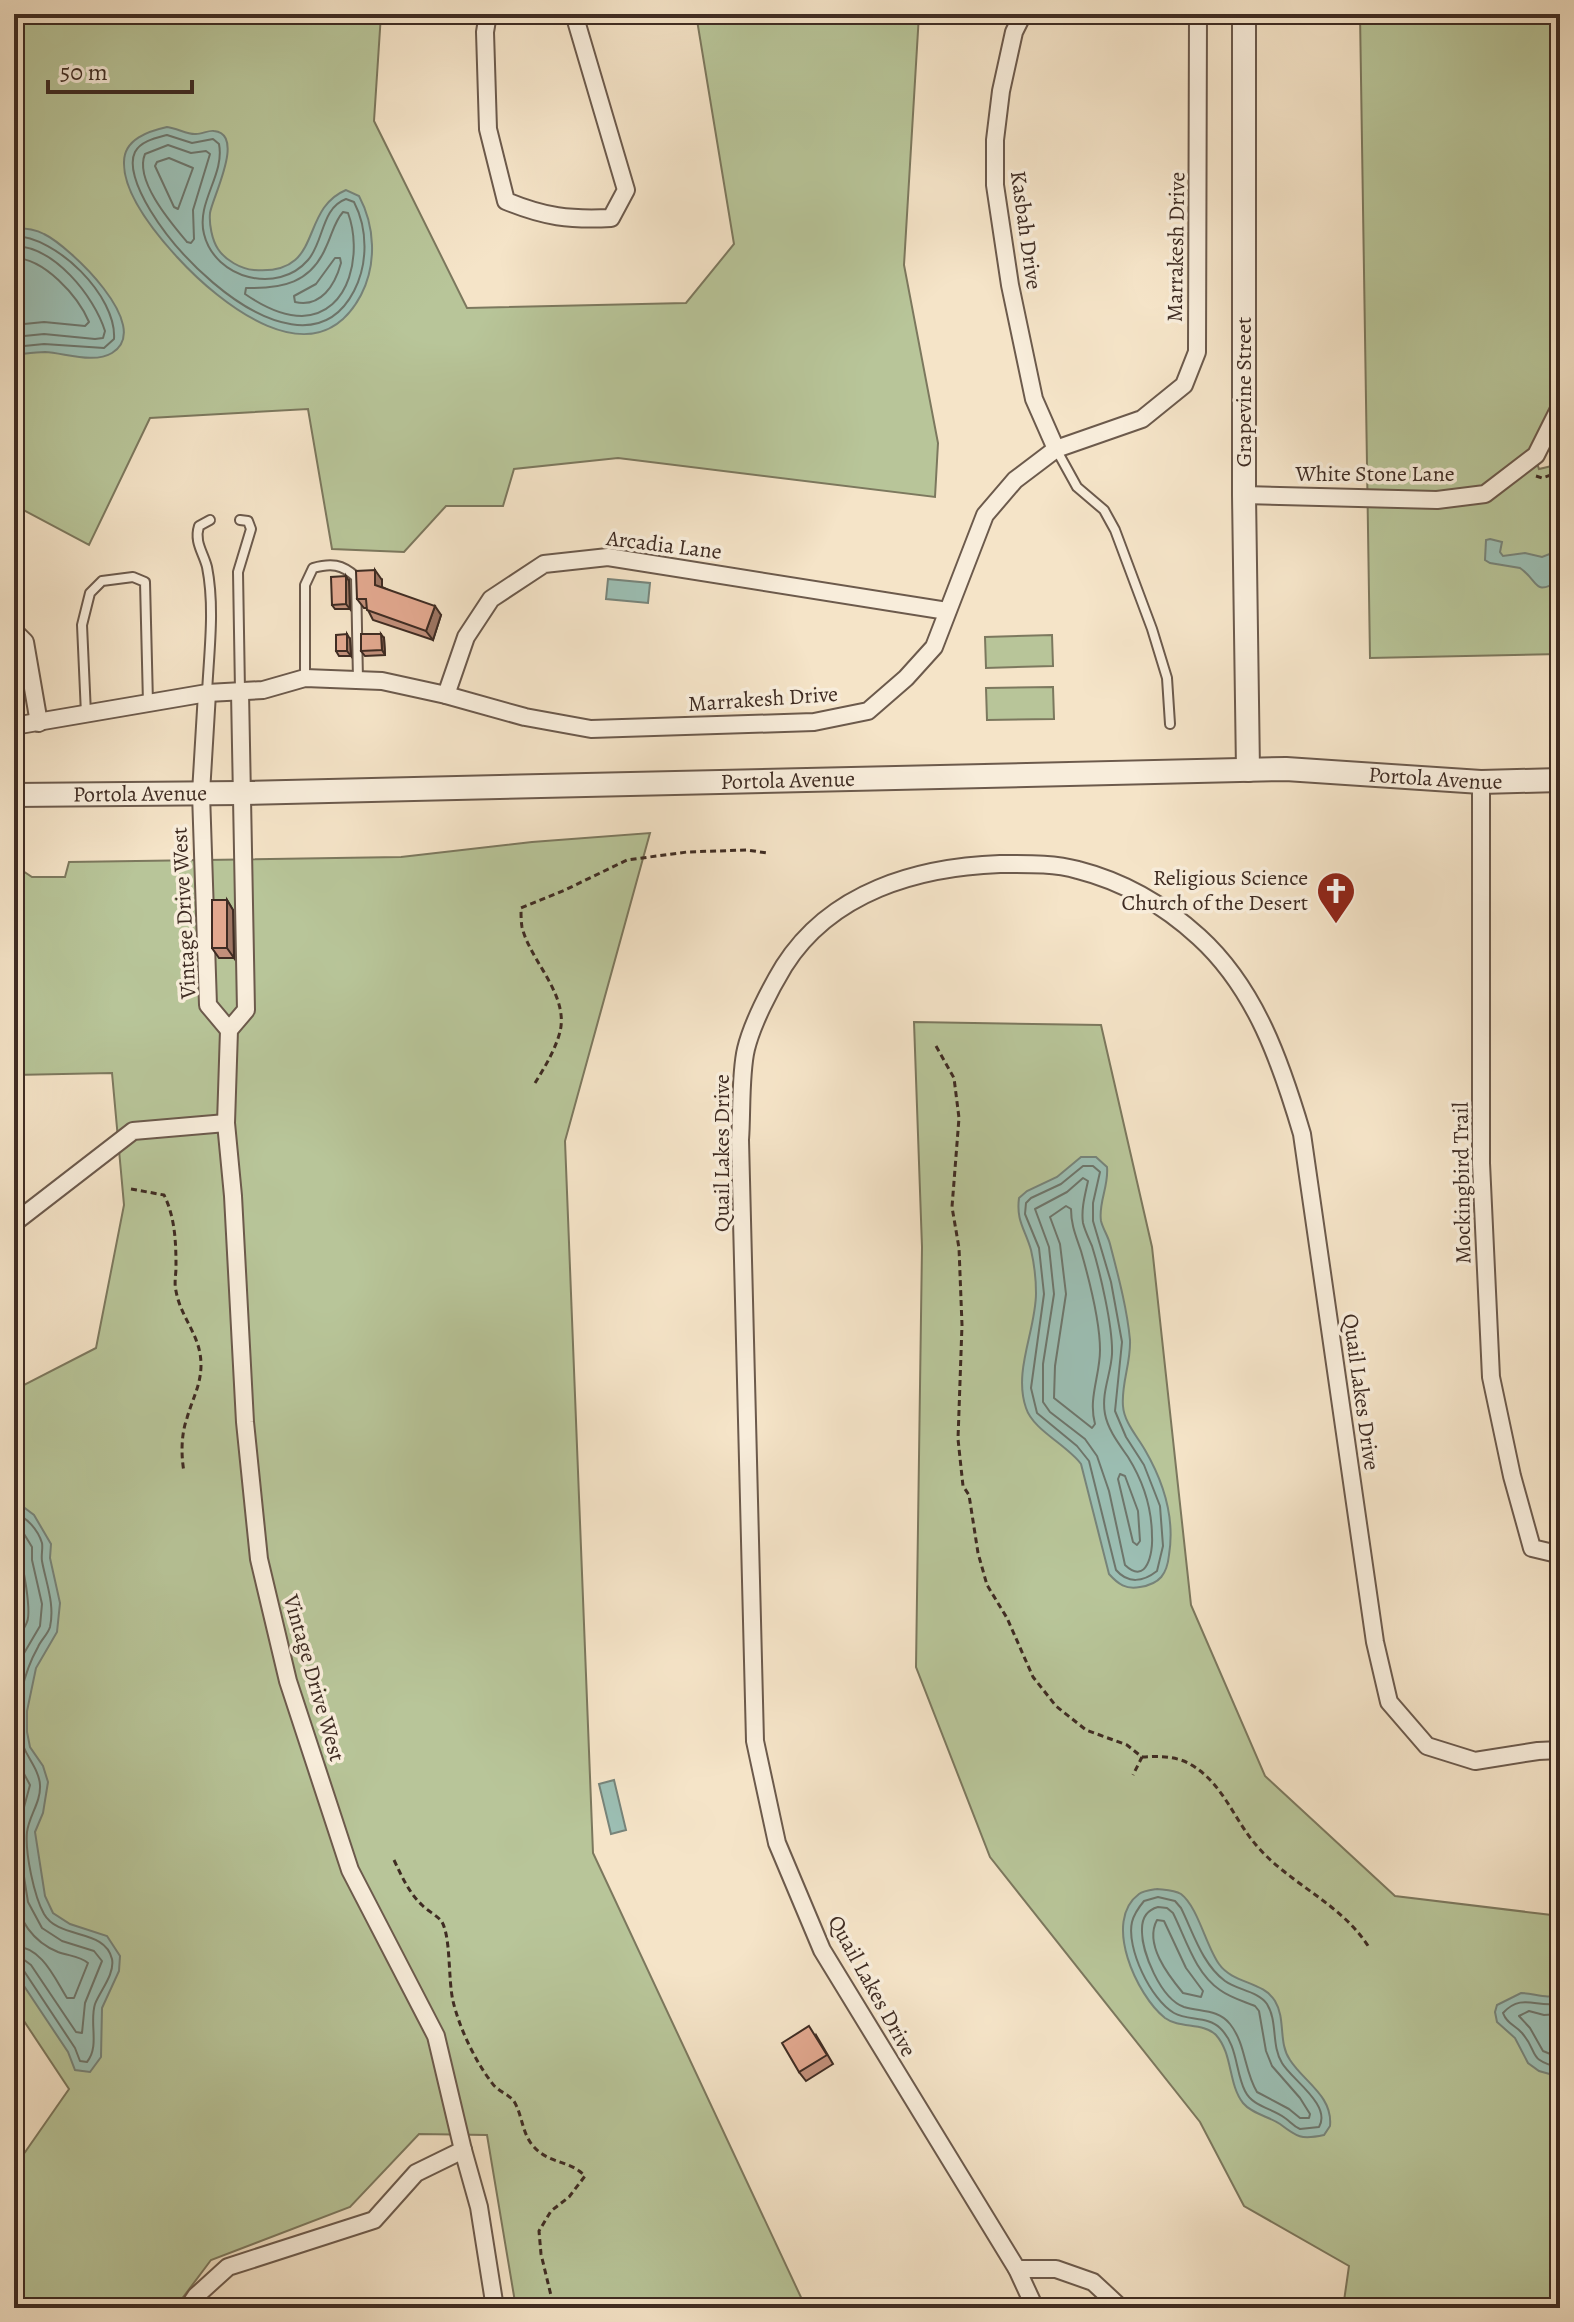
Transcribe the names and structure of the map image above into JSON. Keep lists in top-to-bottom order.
{
  "streets": {
    "street": [
      "Kasbah Drive",
      "Marrakesh Drive",
      "Grapevine Street",
      "White Stone Lane",
      "Arcadia Lane",
      "Portola Avenue",
      "Vintage Drive West",
      "Quail Lakes Drive",
      "Mockingbird Trail"
    ]
  },
  "crossings": [
    ["Kasbah Drive", "Marrakesh Drive"],
    ["Marrakesh Drive", "Arcadia Lane"],
    ["Marrakesh Drive", "Vintage Drive West"],
    ["Grapevine Street", "White Stone Lane"],
    ["Grapevine Street", "Portola Avenue"],
    ["Portola Avenue", "Vintage Drive West"],
    ["Portola Avenue", "Mockingbird Trail"]
  ],
  "places": {
    "church": ["Religious Science Church of the Desert"]
  },
  "scale_bar": "50 m"
}
